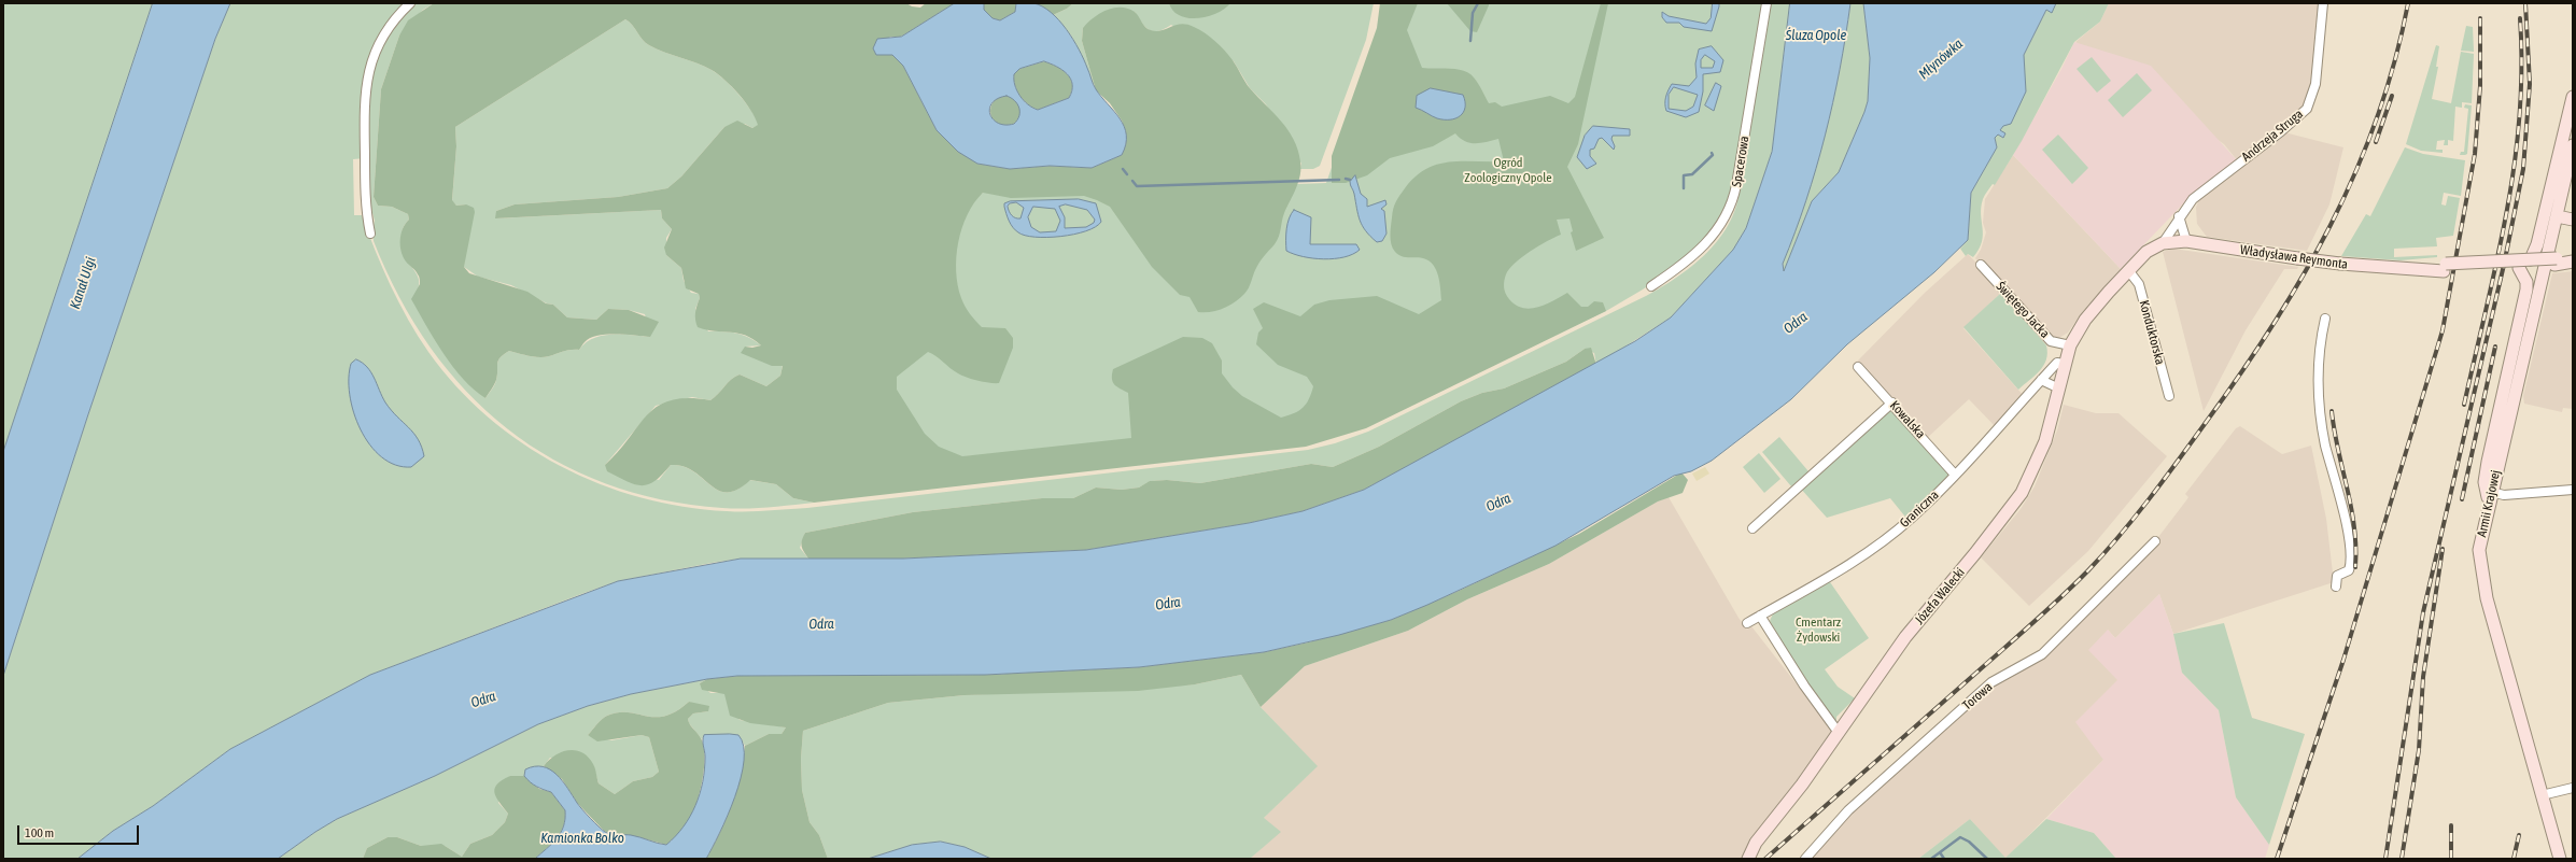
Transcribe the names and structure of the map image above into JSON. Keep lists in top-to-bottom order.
{
  "streets": {
    "main road": [
      "Andrzeja Struga",
      "Władysława Reymonta",
      "Armii Krajowej",
      "Józefa Walecki"
    ],
    "street": [
      "Spacerowa",
      "Świętego Jacka",
      "Konduktorska",
      "Kowalska",
      "Graniczna",
      "Torowa"
    ]
  },
  "crossings": [
    ["Andrzeja Struga", "Władysława Reymonta"],
    ["Andrzeja Struga", "Konduktorska"],
    ["Andrzeja Struga", "Józefa Walecki"],
    ["Świętego Jacka", "Józefa Walecki"],
    ["Kowalska", "Graniczna"],
    ["Graniczna", "Józefa Walecki"]
  ],
  "water": [
    "Śluza Opole",
    "Młynówka",
    "Kanał Ulgi",
    "Odra",
    "Kamionka Bolko"
  ],
  "parks": ["Ogród Zoologiczny Opole", "Cmentarz Żydowski"],
  "scale_bar": "100 m"
}
